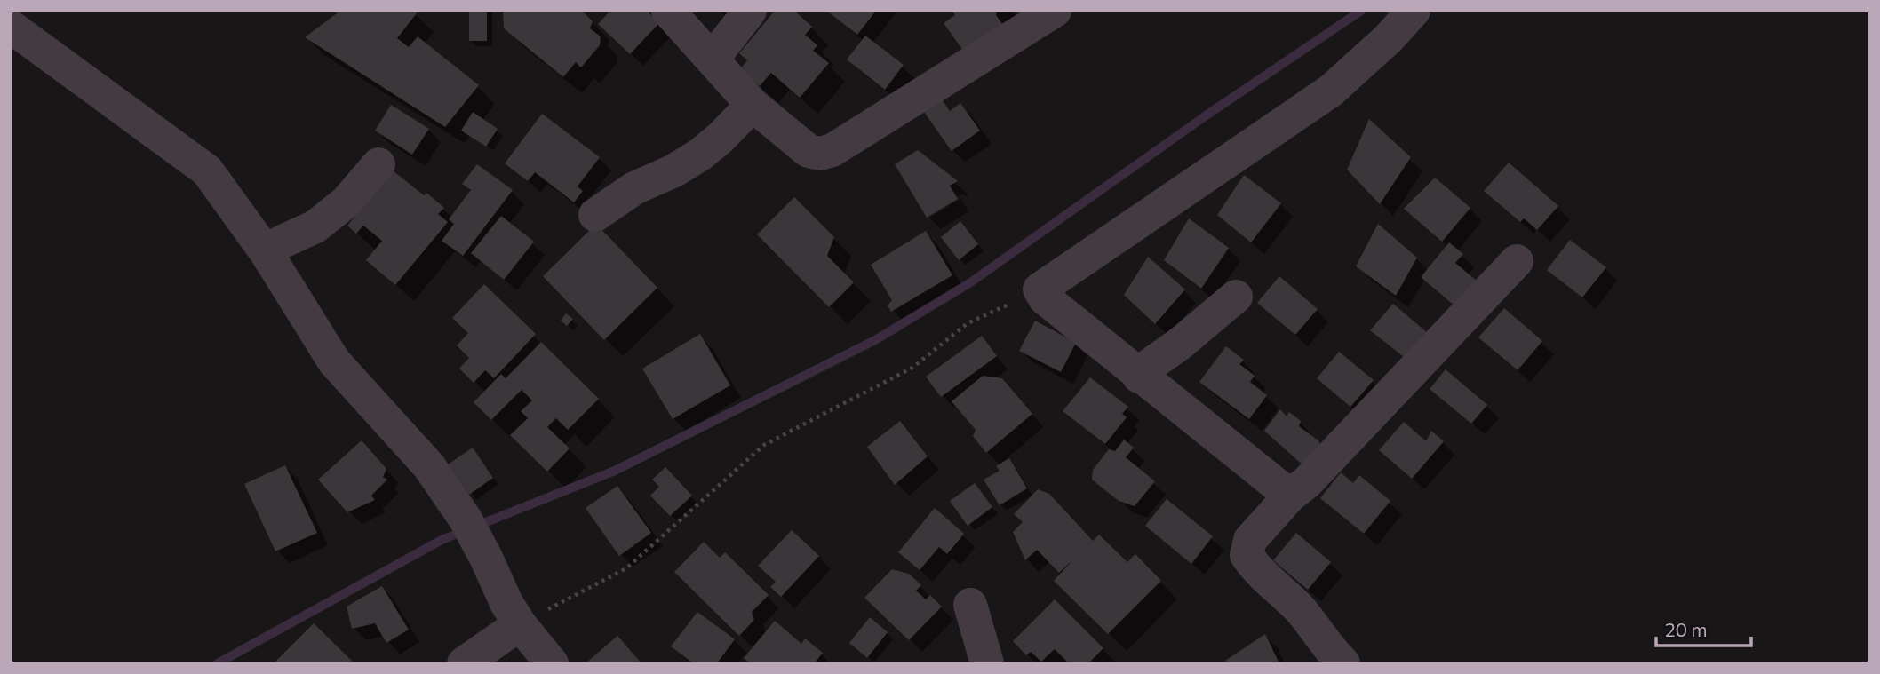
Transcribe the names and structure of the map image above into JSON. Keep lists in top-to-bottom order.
{
  "scale_bar": "20 m"
}
